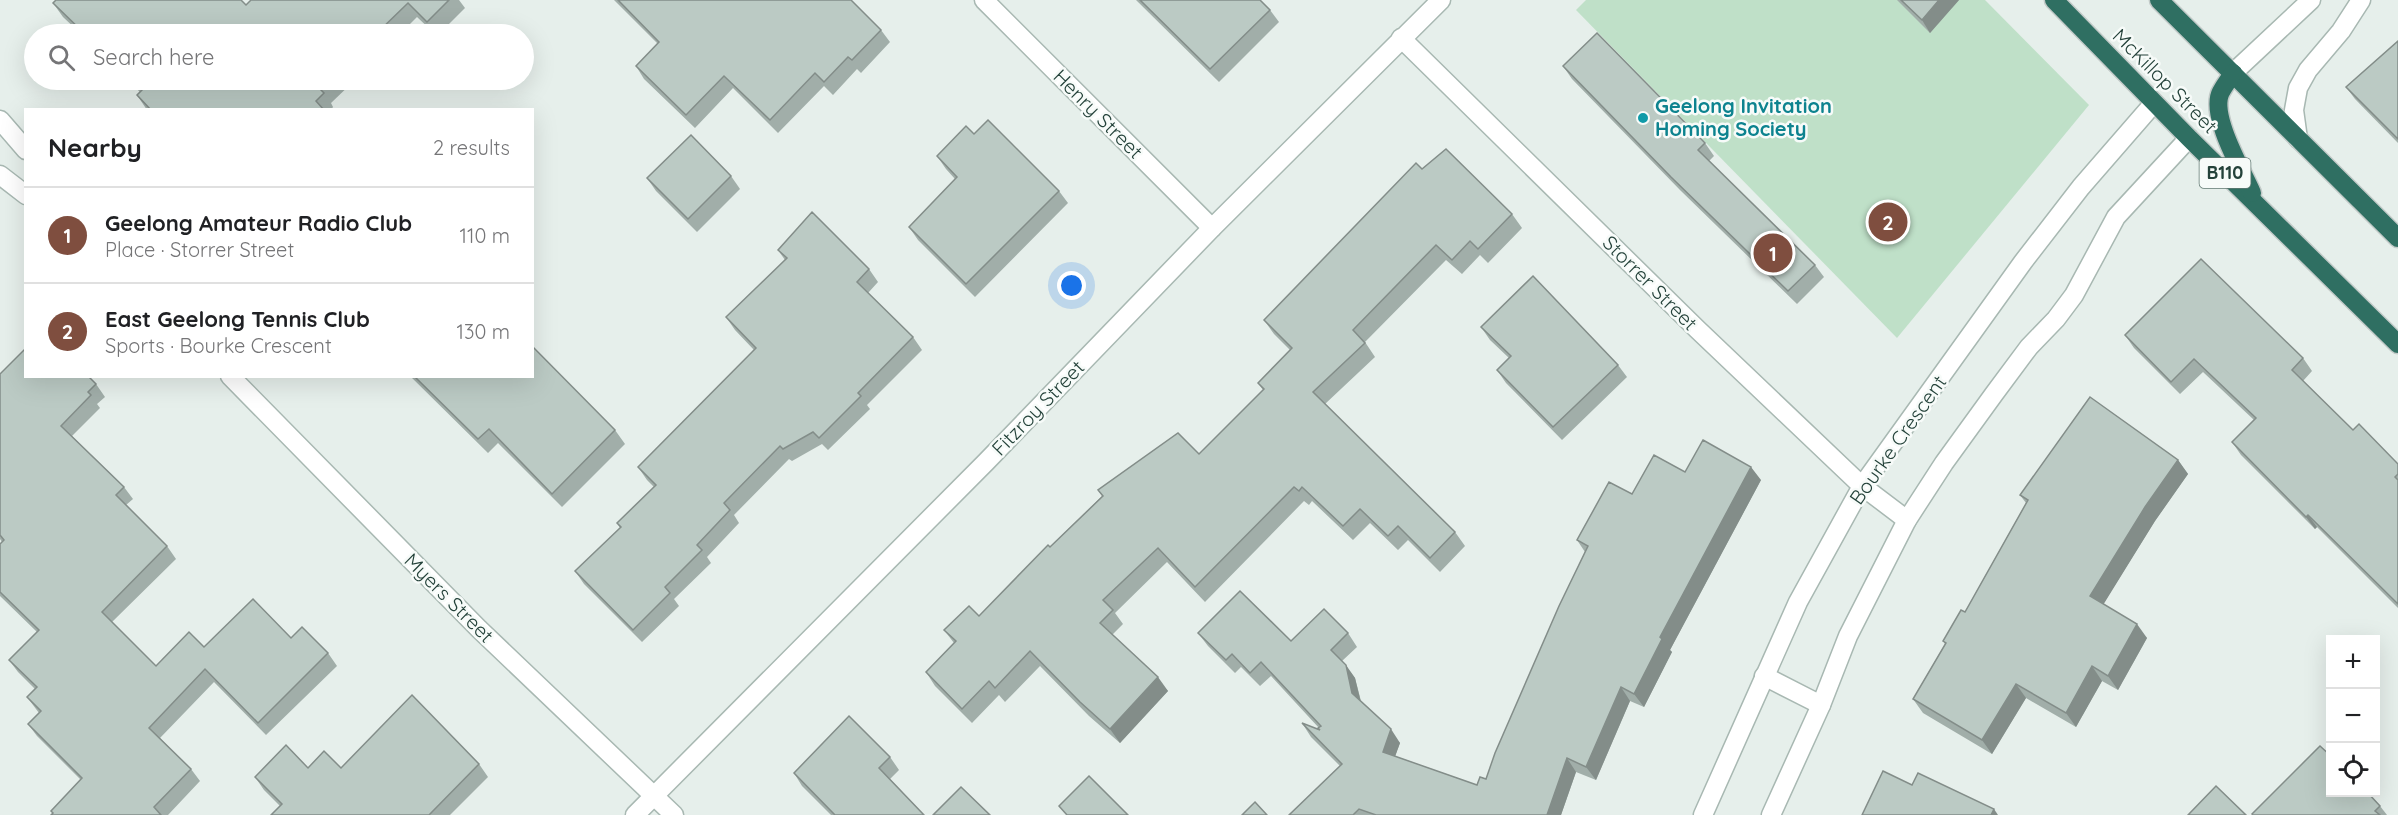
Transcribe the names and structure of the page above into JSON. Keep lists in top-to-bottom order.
{
  "streets": {
    "highway": ["McKillop Street", "B110"],
    "street": [
      "Henry Street",
      "Storrer Street",
      "Fitzroy Street",
      "Bourke Crescent",
      "Myers Street"
    ]
  },
  "crossings": [
    ["McKillop Street", "Bourke Crescent"],
    ["Henry Street", "Fitzroy Street"],
    ["Storrer Street", "Fitzroy Street"],
    ["Storrer Street", "Bourke Crescent"],
    ["Fitzroy Street", "Myers Street"]
  ],
  "places": ["Geelong Invitation Homing Society"],
  "page": {
    "search": "Search here",
    "heading": ["Nearby", "2 results"],
    "list": [
      {
        "mark": "1",
        "name": "Geelong Amateur Radio Club",
        "note": "Place · Storrer Street",
        "value": "110 m"
      },
      {
        "mark": "2",
        "name": "East Geelong Tennis Club",
        "note": "Sports · Bourke Crescent",
        "value": "130 m"
      }
    ],
    "pins": ["2", "1"],
    "map_buttons": ["+", "−"]
  }
}
